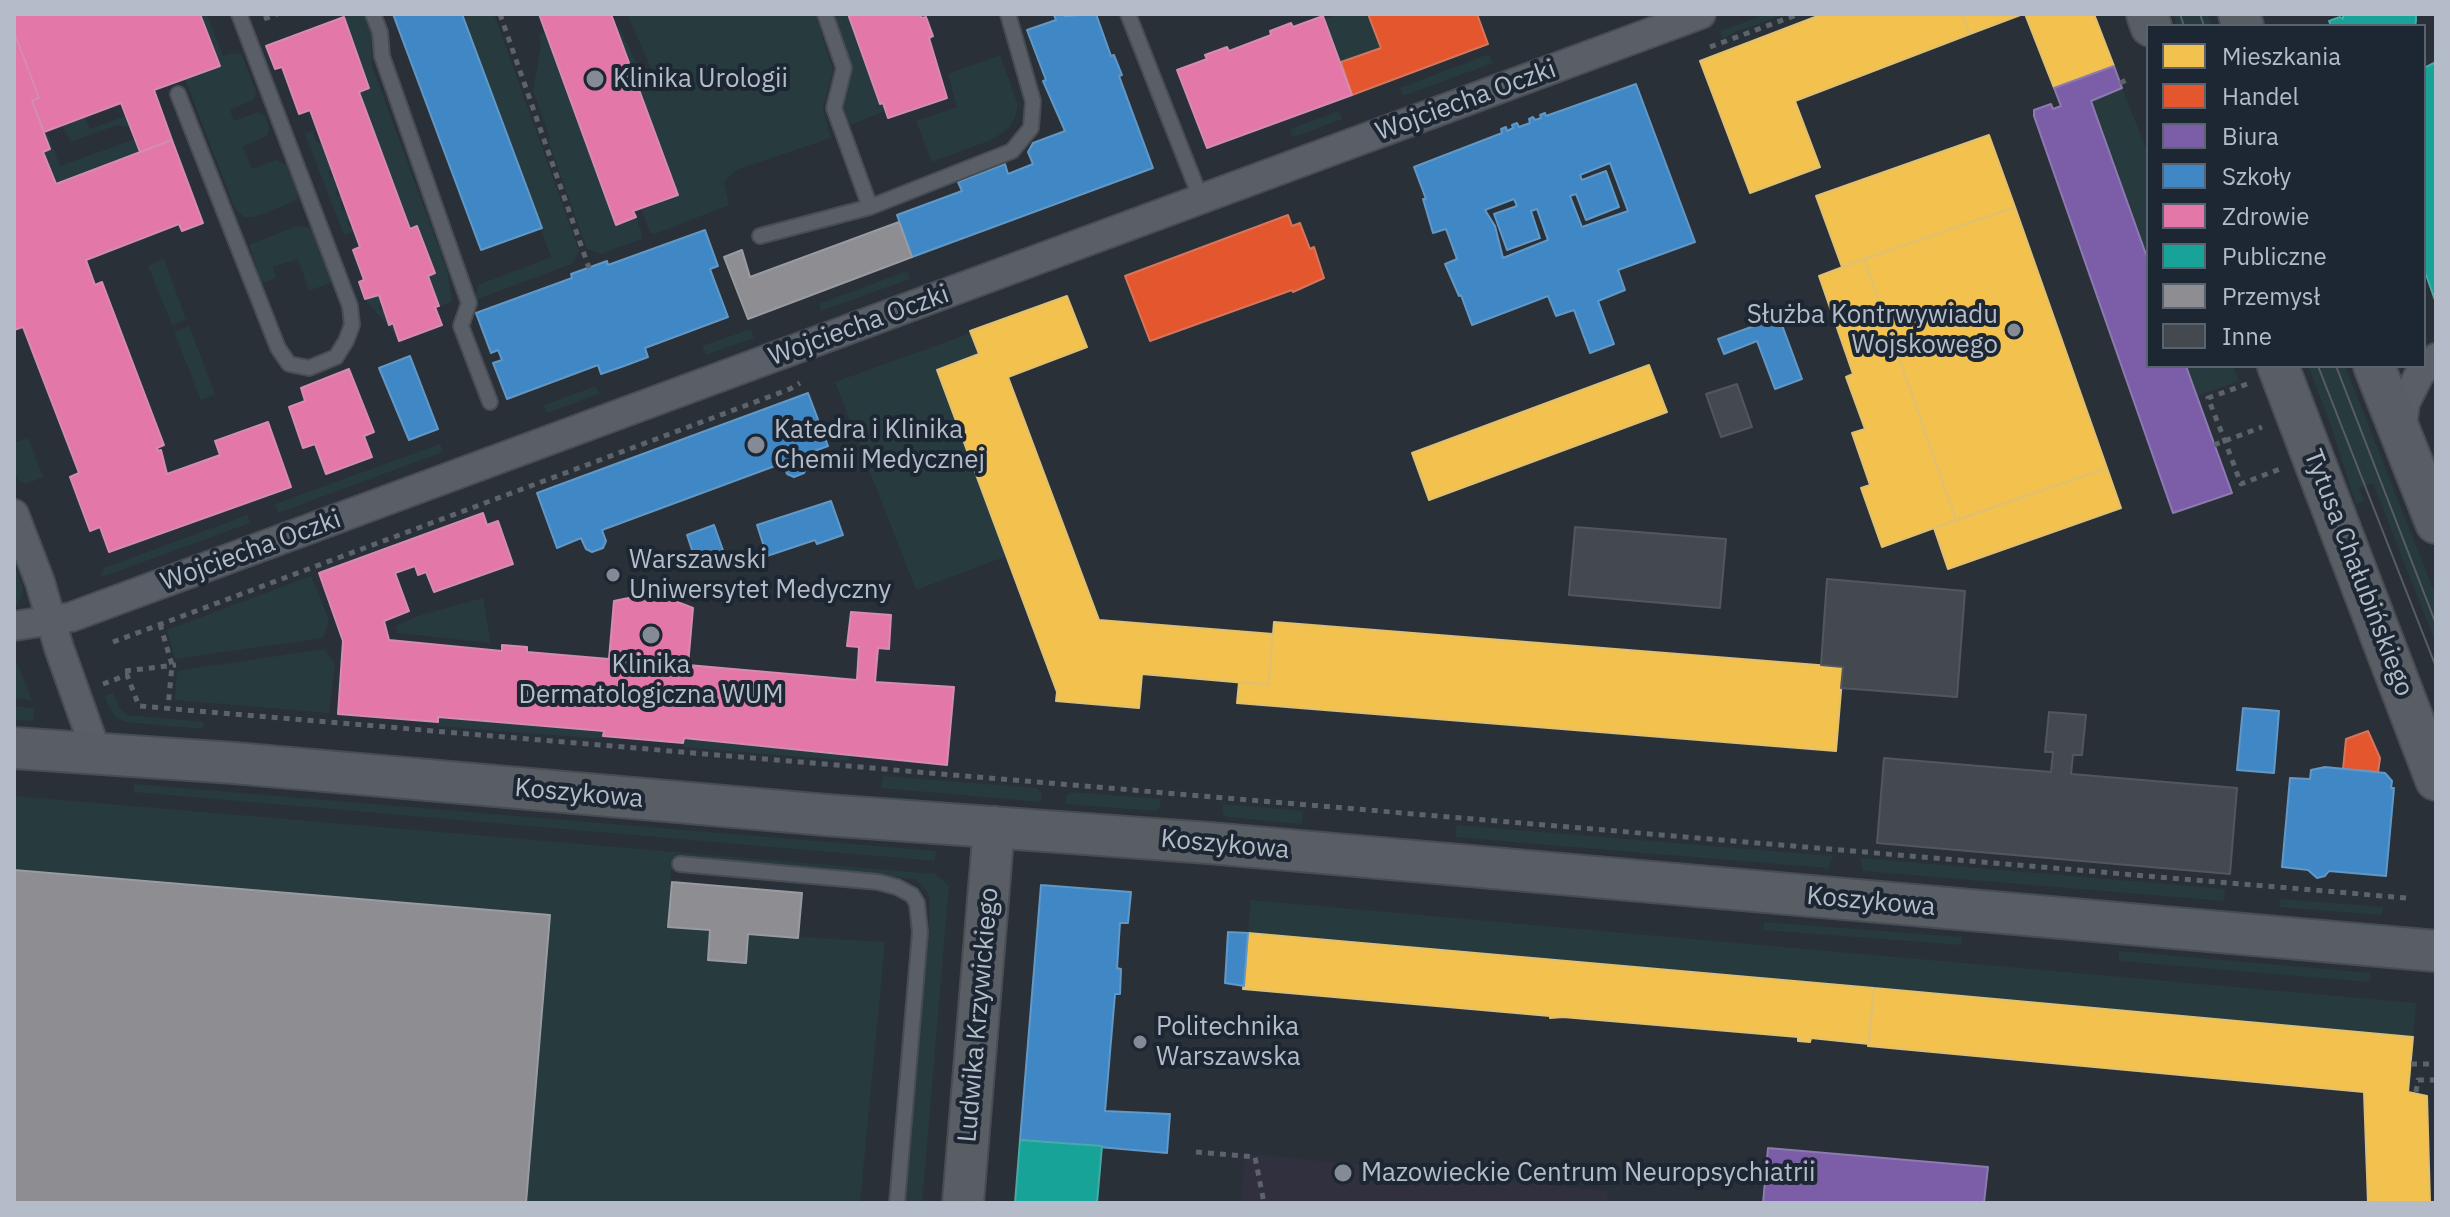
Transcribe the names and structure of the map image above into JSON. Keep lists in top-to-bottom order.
{
  "streets": {
    "street": [
      "Wojciecha Oczki",
      "Tytusa Chałubińskiego",
      "Koszykowa",
      "Ludwika Krzywickiego"
    ]
  },
  "crossings": [
    ["Koszykowa", "Ludwika Krzywickiego"]
  ],
  "places": [
    "Klinika Urologii",
    "Służba Kontrwywiadu Wojskowego",
    "Katedra i Klinika Chemii Medycznej",
    "Warszawski Uniwersytet Medyczny",
    "Klinika Dermatologiczna WUM",
    "Politechnika Warszawska",
    "Mazowieckie Centrum Neuropsychiatrii"
  ],
  "legend": [
    "Mieszkania",
    "Handel",
    "Biura",
    "Szkoły",
    "Zdrowie",
    "Publiczne",
    "Przemysł",
    "Inne"
  ]
}
